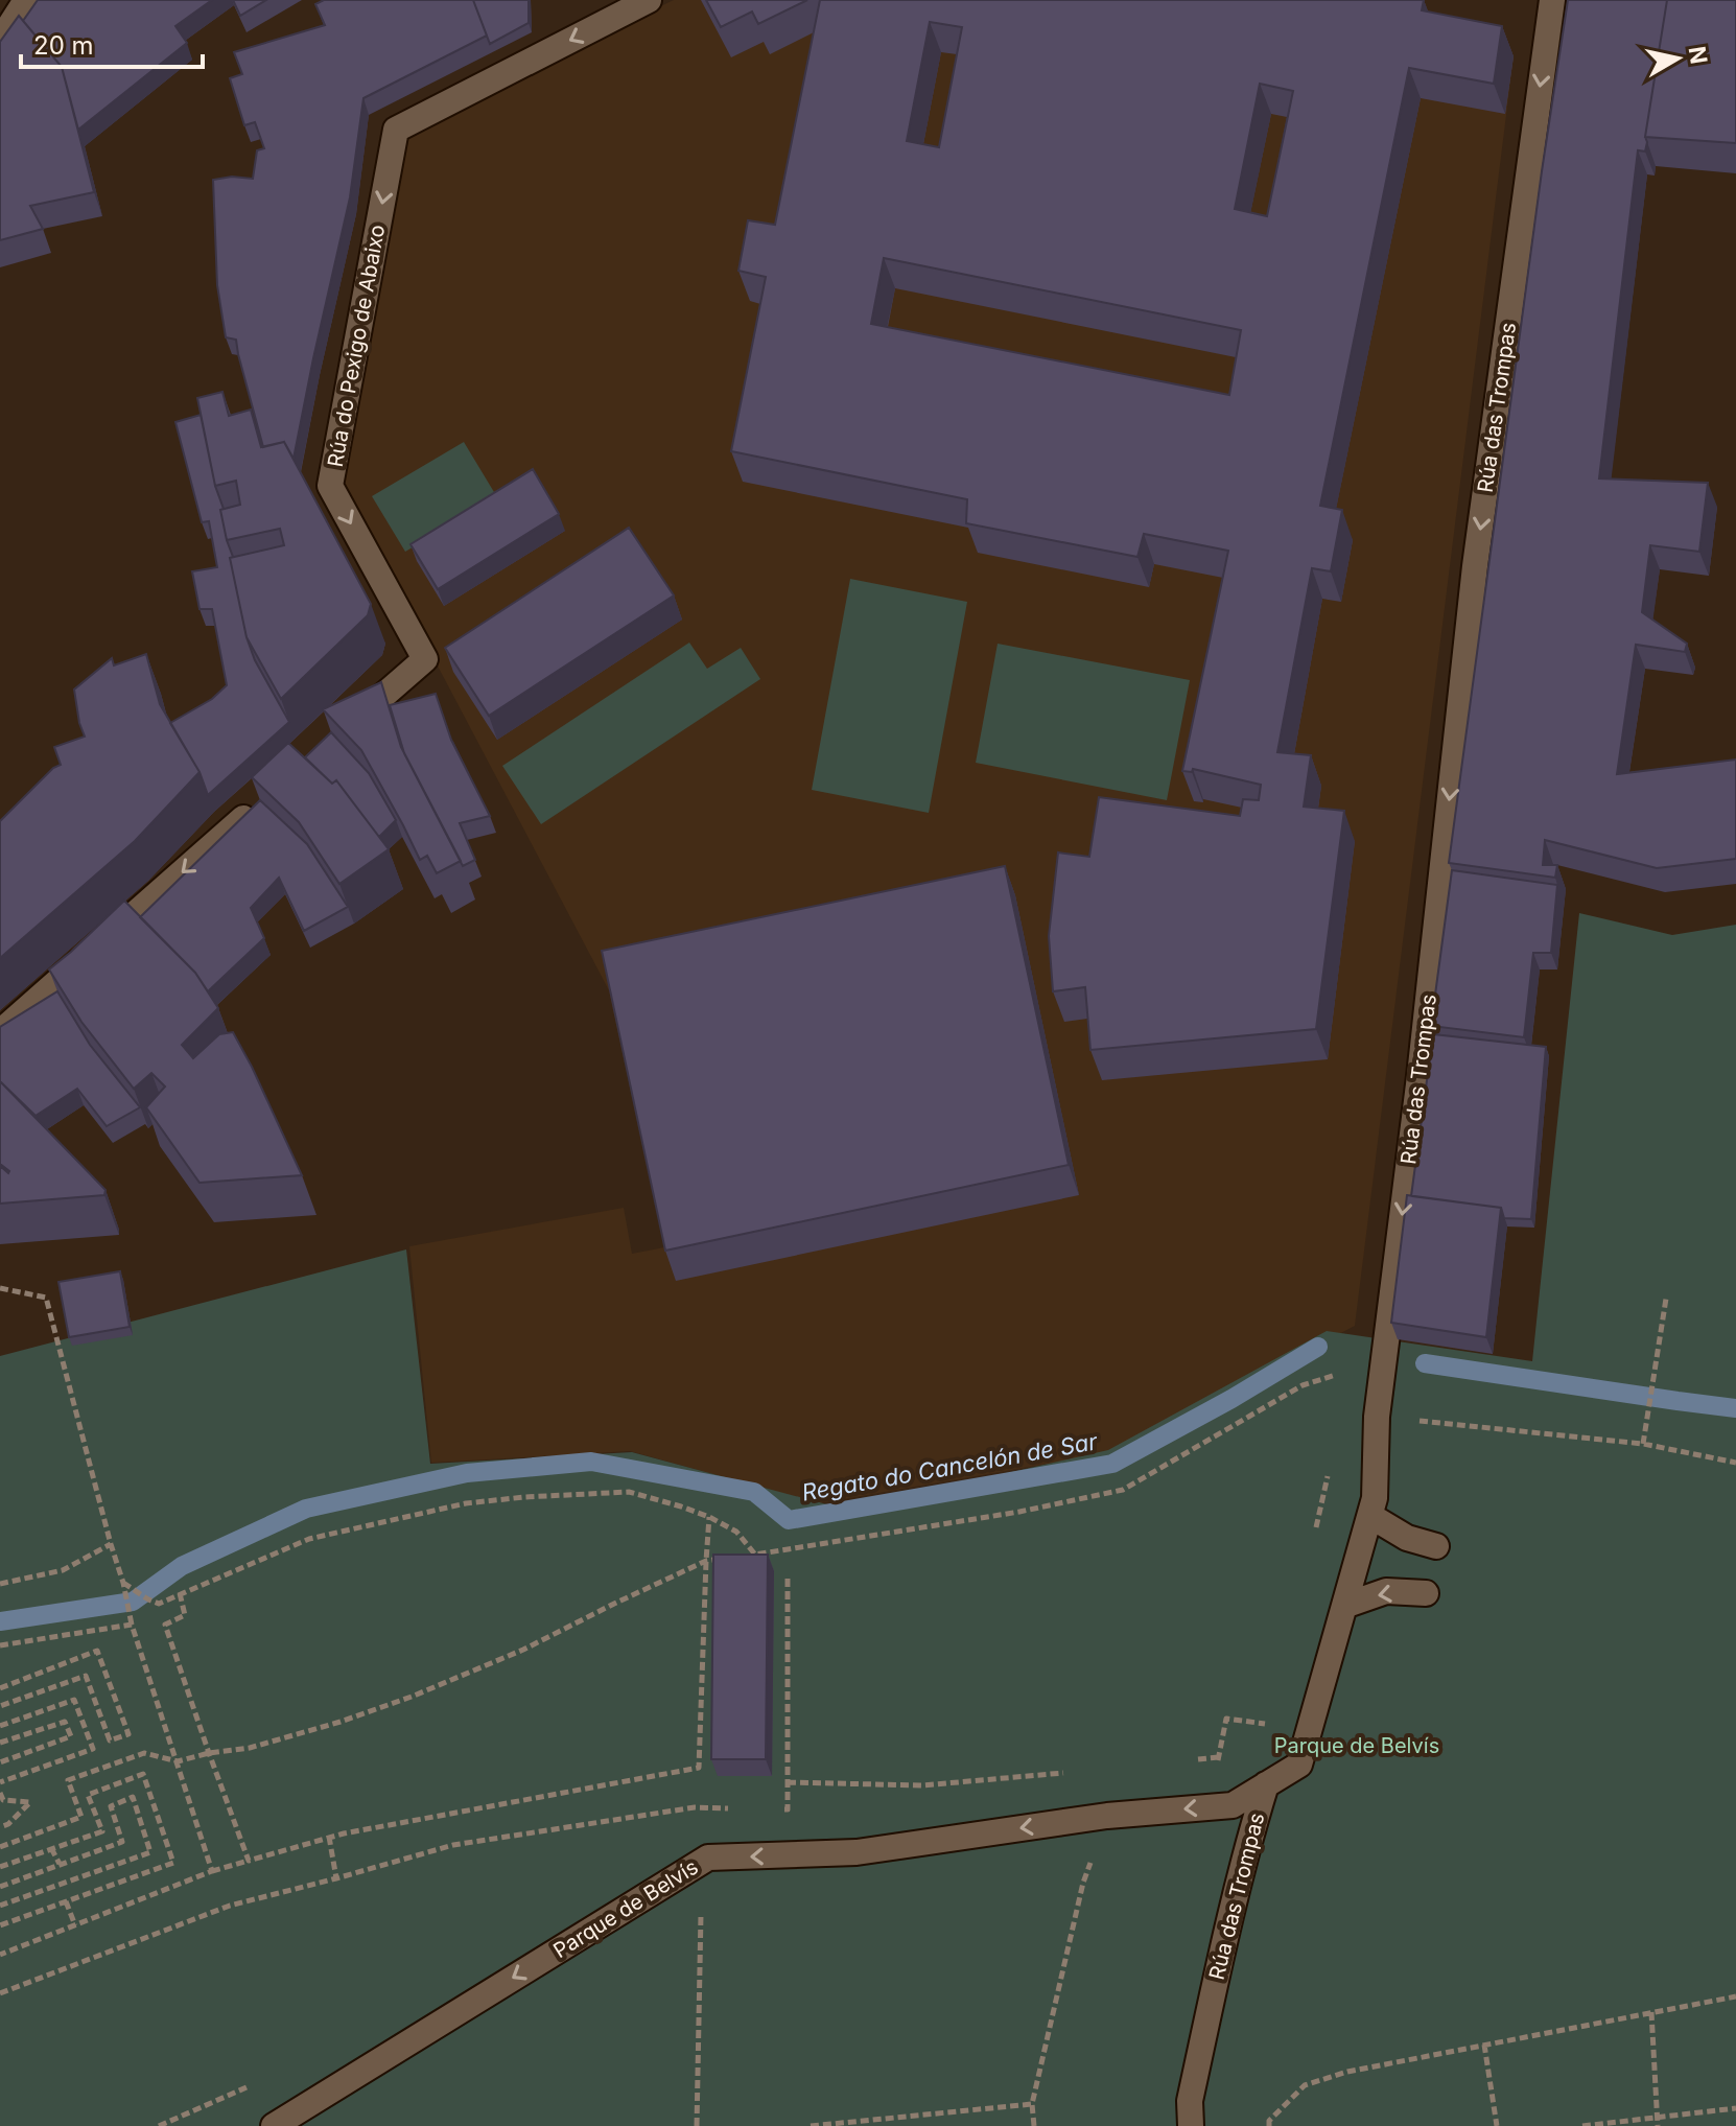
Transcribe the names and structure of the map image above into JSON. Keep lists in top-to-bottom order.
{
  "streets": {
    "street": ["Rúa do Pexigo de Abaixo", "Rúa das Trompas", "Parque de Belvís"]
  },
  "crossings": [
    ["Rúa das Trompas", "Parque de Belvís"]
  ],
  "one_way": ["Rúa do Pexigo de Abaixo", "Rúa das Trompas", "Parque de Belvís"],
  "water": ["Regato do Cancelón de Sar"],
  "parks": ["Parque de Belvís"],
  "scale_bar": "20 m",
  "north": "right"
}
